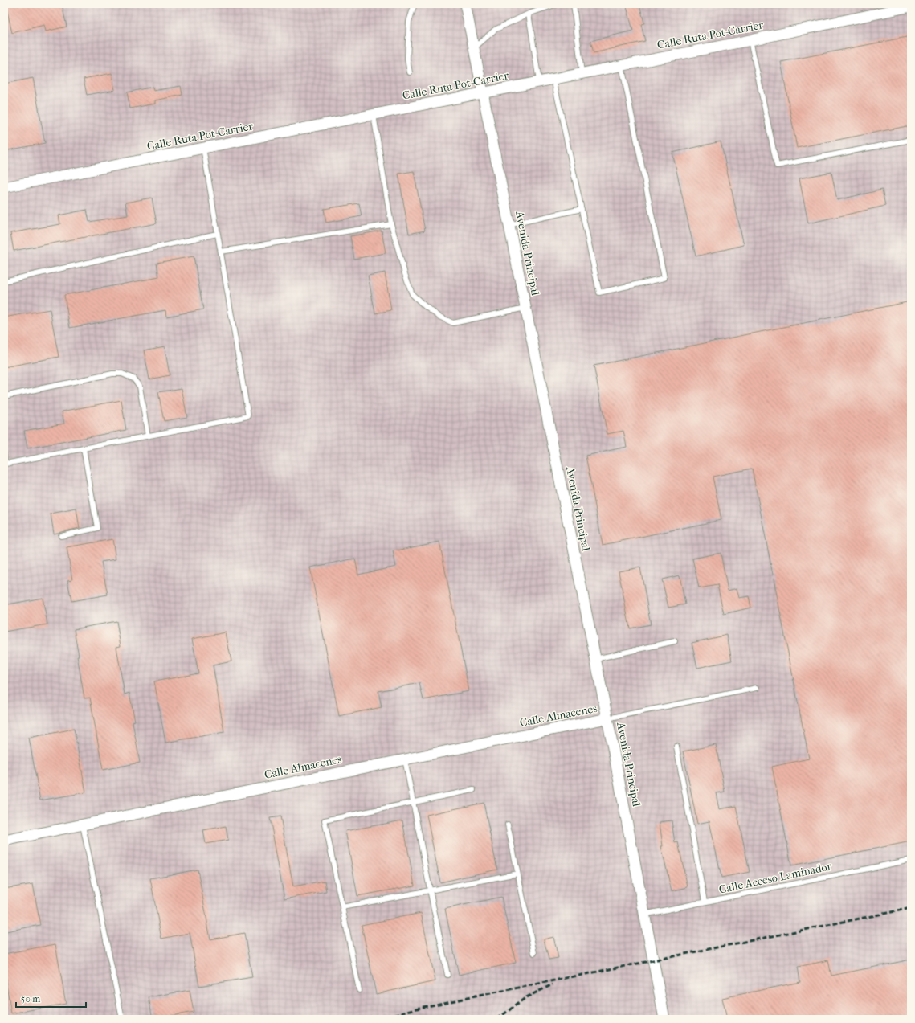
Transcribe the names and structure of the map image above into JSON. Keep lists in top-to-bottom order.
{
  "streets": {
    "street": ["Calle Ruta Pot-Carrier", "Avenida Principal", "Calle Almacenes"],
    "lane": ["Calle Acceso Laminador"]
  },
  "crossings": [
    ["Calle Ruta Pot-Carrier", "Avenida Principal"],
    ["Avenida Principal", "Calle Almacenes"],
    ["Avenida Principal", "Calle Acceso Laminador"]
  ],
  "scale_bar": "50 m"
}
